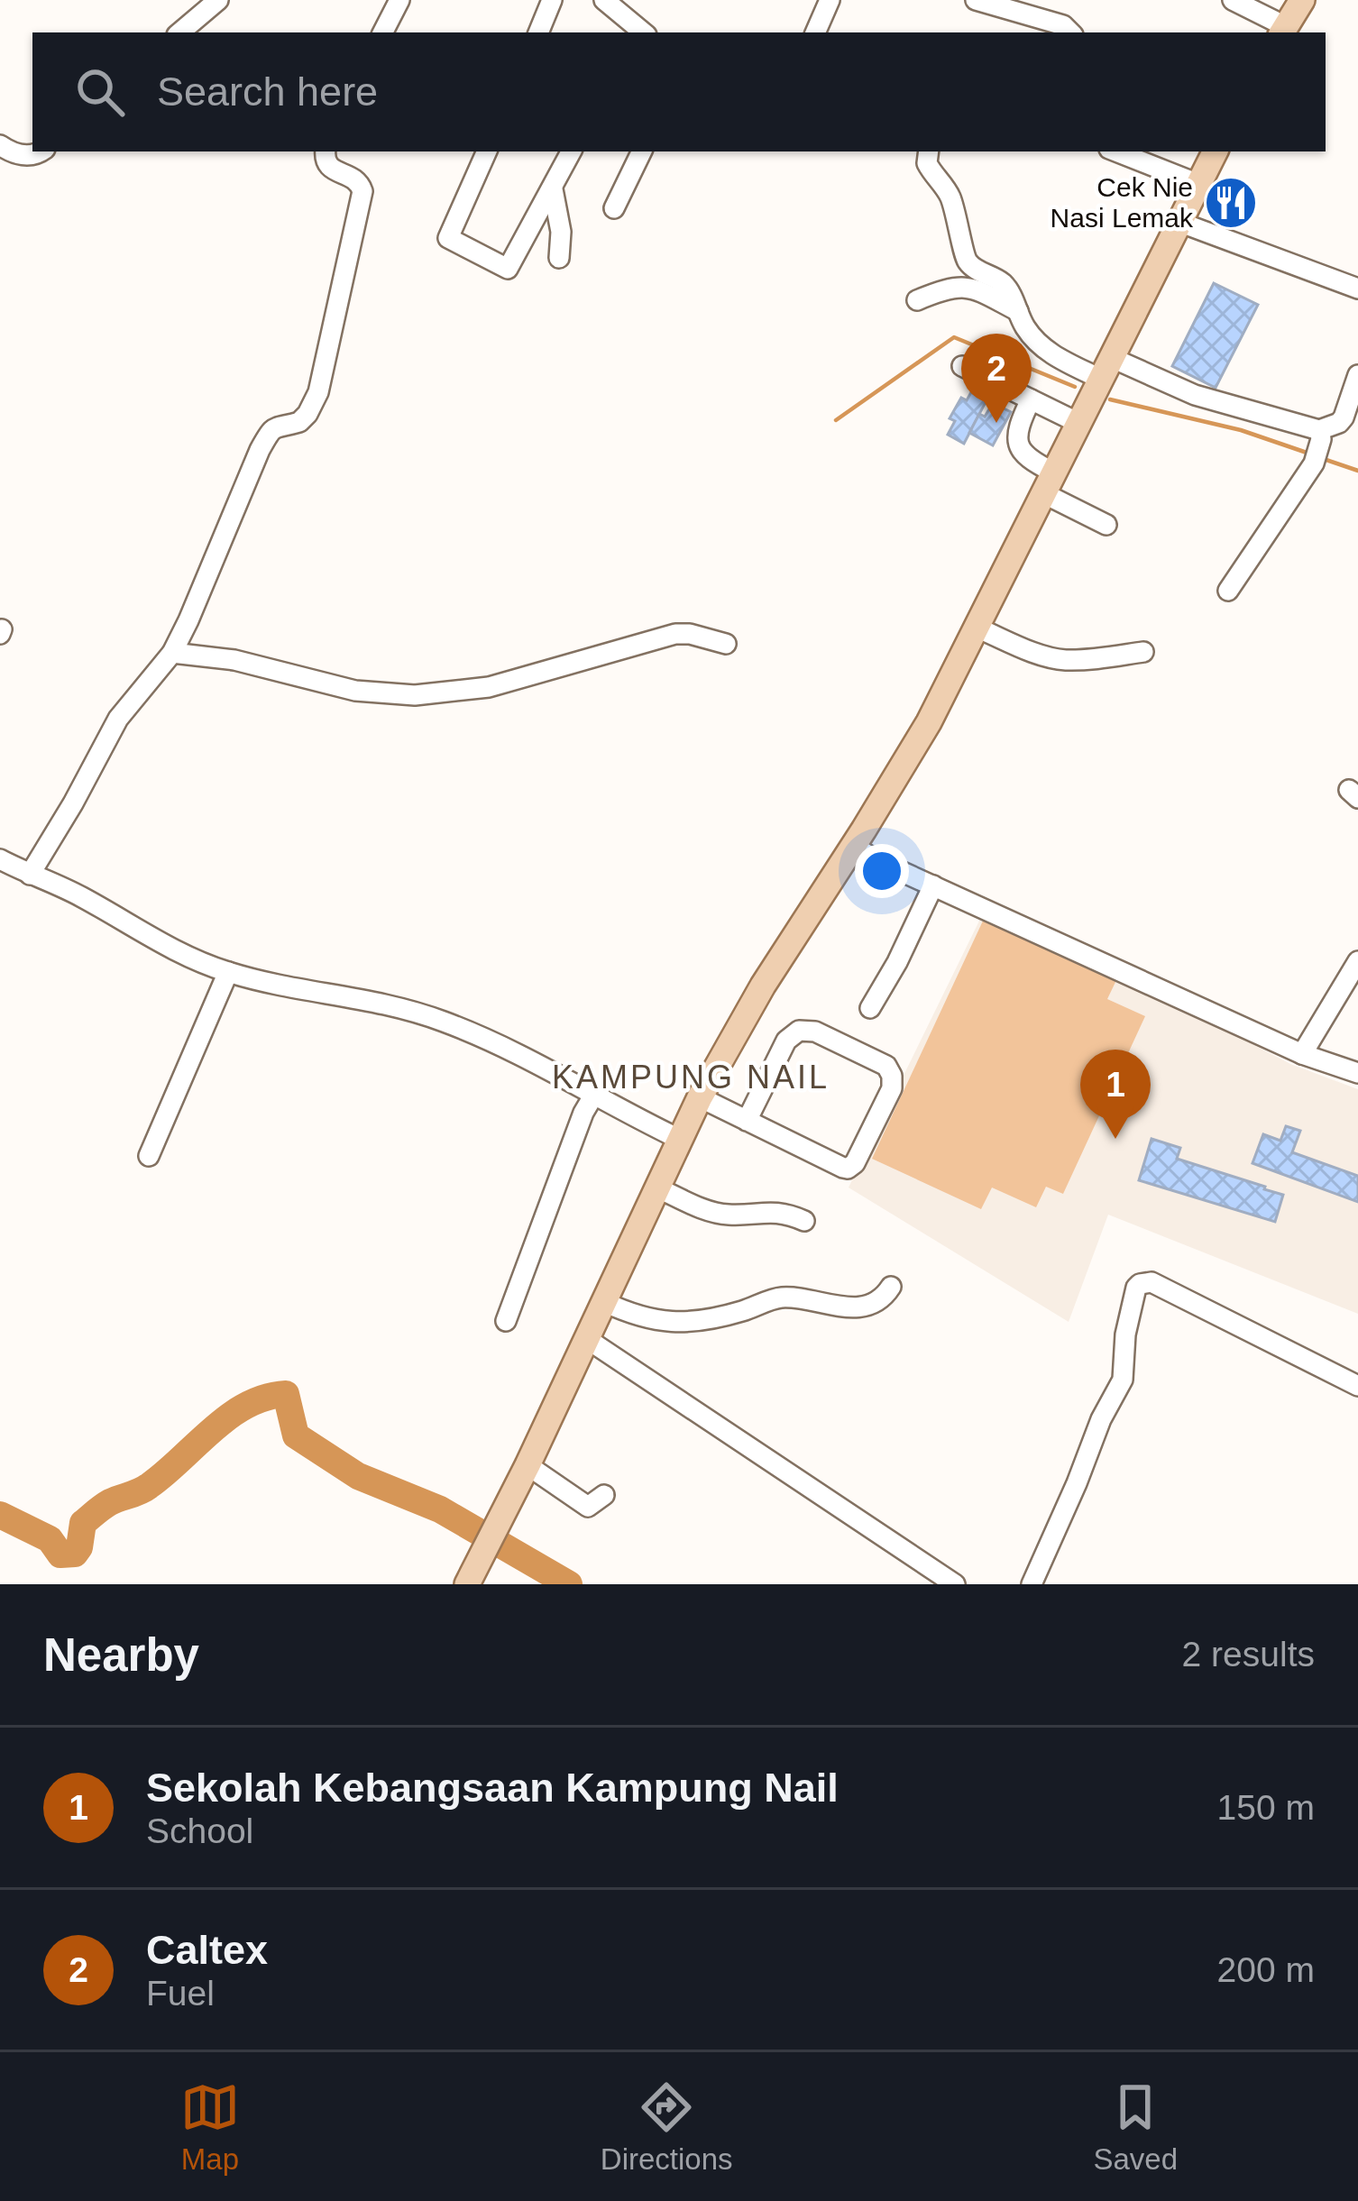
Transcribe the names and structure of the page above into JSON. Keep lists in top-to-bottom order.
{
  "districts": ["KAMPUNG NAIL"],
  "places": {
    "restaurant": ["Cek Nie Nasi Lemak"]
  },
  "page": {
    "search": "Search here",
    "pins": ["2", "1"],
    "heading": ["Nearby", "2 results"],
    "list": [
      {
        "mark": "1",
        "name": "Sekolah Kebangsaan Kampung Nail",
        "note": "School",
        "value": "150 m"
      },
      {
        "mark": "2",
        "name": "Caltex",
        "note": "Fuel",
        "value": "200 m"
      }
    ],
    "nav": ["Map", "Directions", "Saved"]
  }
}
